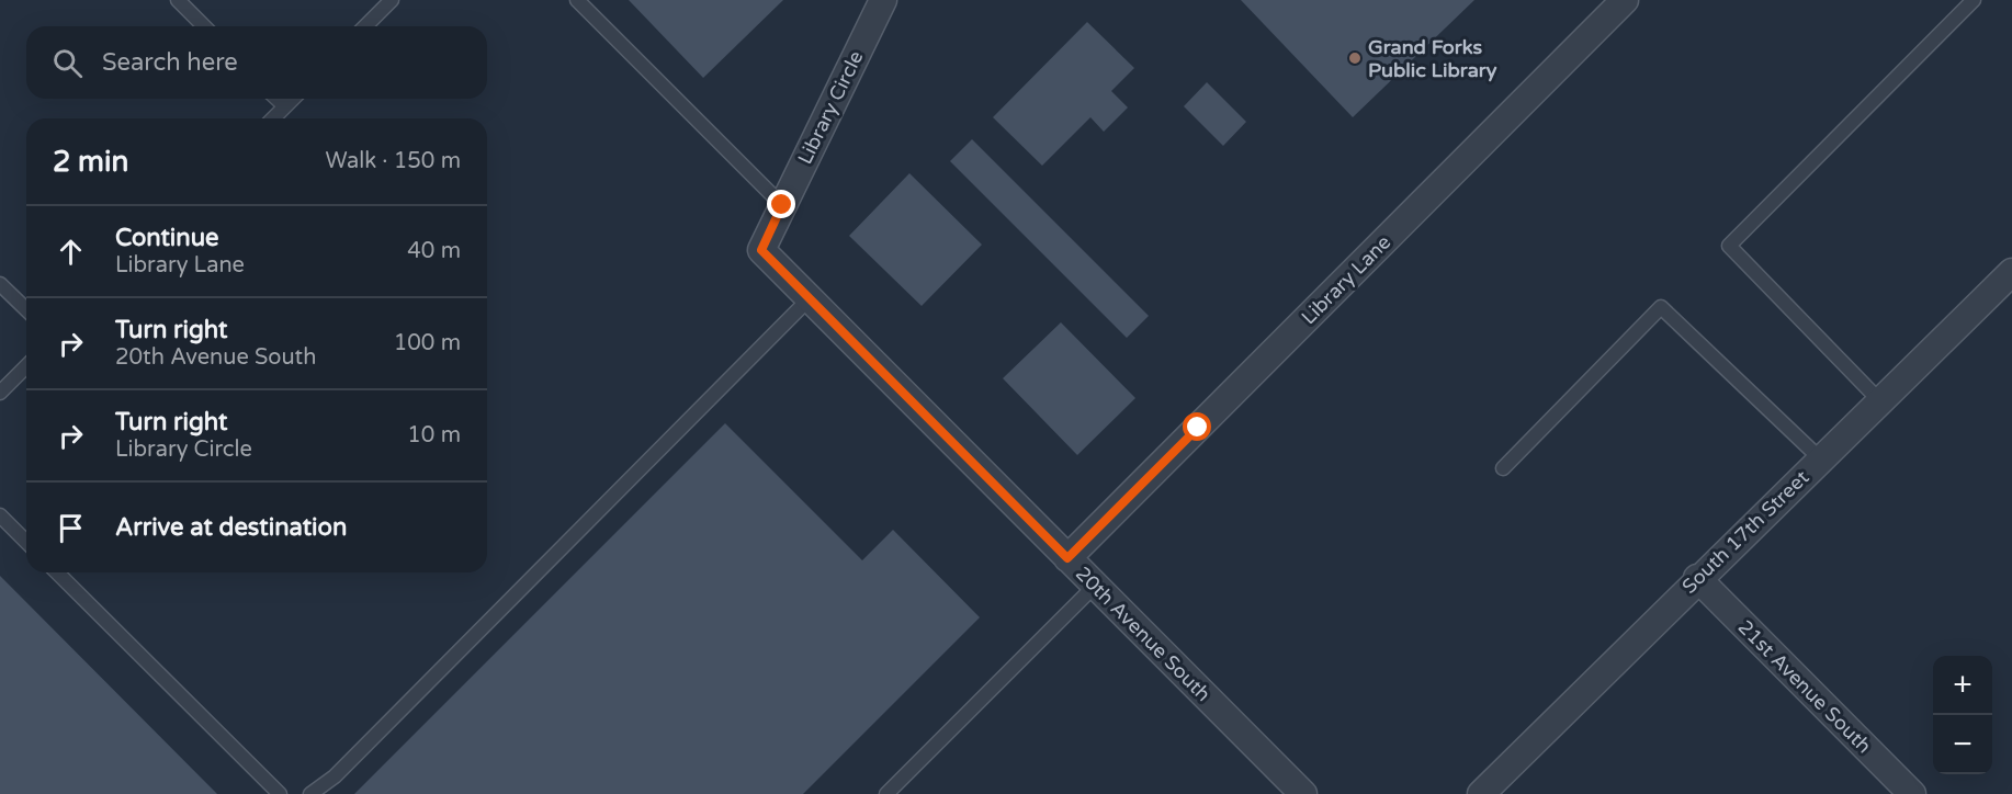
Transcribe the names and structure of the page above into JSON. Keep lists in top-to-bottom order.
{
  "streets": {
    "street": [
      "Library Circle",
      "Library Lane",
      "South 17th Street",
      "20th Avenue South",
      "21st Avenue South"
    ]
  },
  "crossings": [
    ["Library Circle", "20th Avenue South"],
    ["Library Lane", "20th Avenue South"],
    ["South 17th Street", "21st Avenue South"]
  ],
  "places": ["Grand Forks Public Library"],
  "page": {
    "search": "Search here",
    "heading": ["2 min", "Walk · 150 m"],
    "list": [
      ["Continue", "Library Lane", "40 m"],
      ["Turn right", "20th Avenue South", "100 m"],
      ["Turn right", "Library Circle", "10 m"],
      "Arrive at destination"
    ],
    "map_buttons": ["+", "−"]
  }
}
